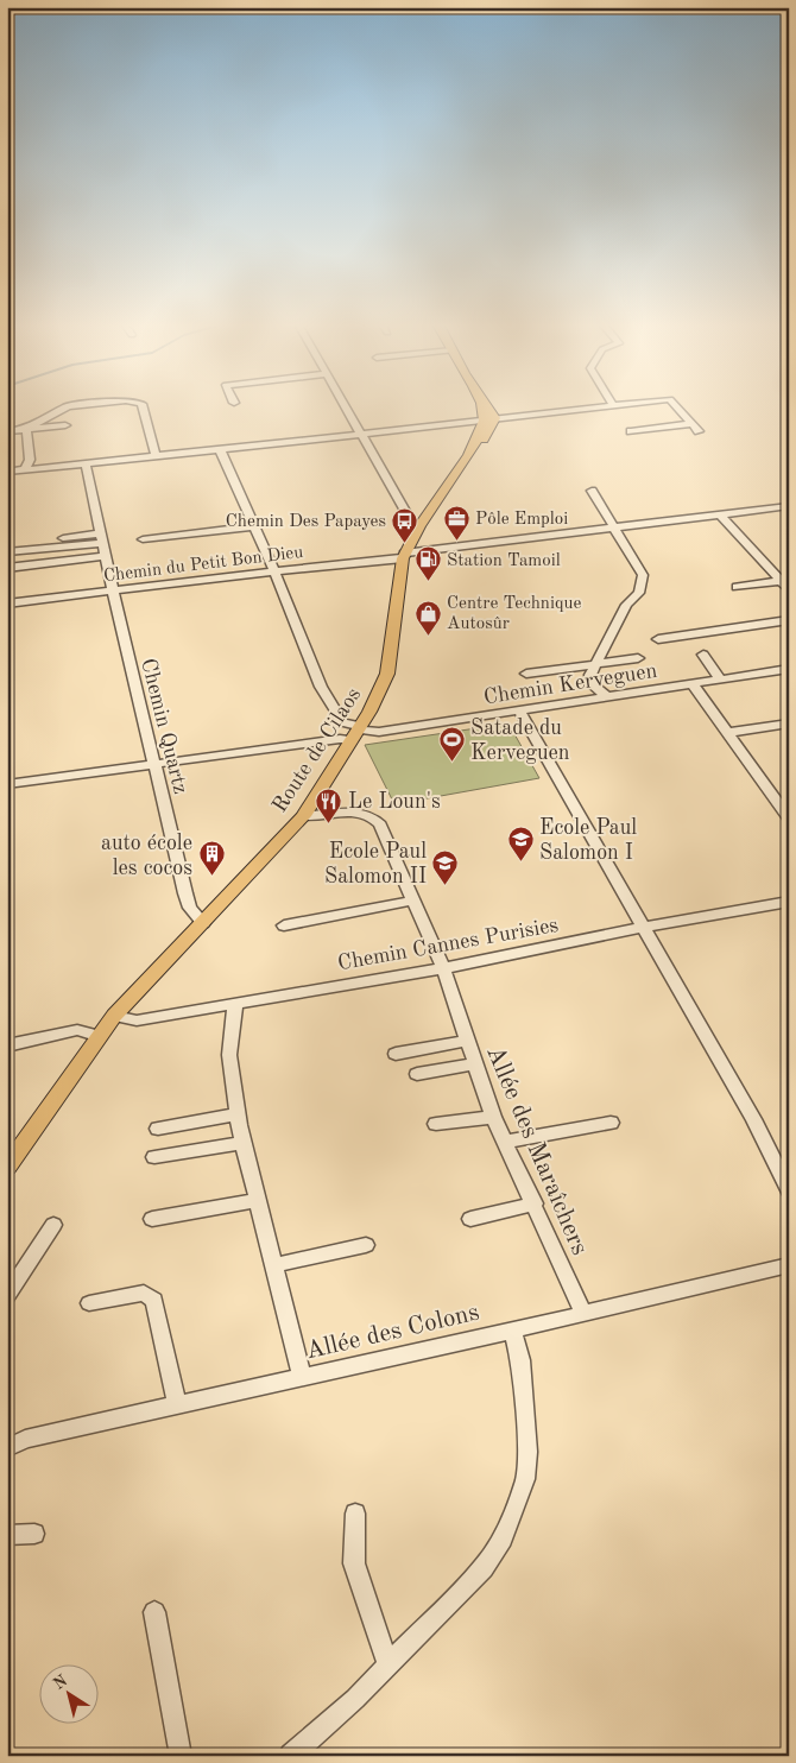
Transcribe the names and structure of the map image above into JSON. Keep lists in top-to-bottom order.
{
  "streets": {
    "main road": ["Route de Cilaos"],
    "street": [
      "Chemin du Petit Bon Dieu",
      "Chemin Kerveguen",
      "Chemin Quartz",
      "Chemin Cannes Purisies",
      "Allée des Maraîchers",
      "Allée des Colons"
    ]
  },
  "crossings": [
    ["Chemin du Petit Bon Dieu", "Chemin Quartz"],
    ["Chemin du Petit Bon Dieu", "Route de Cilaos"],
    ["Chemin Kerveguen", "Chemin Quartz"],
    ["Chemin Kerveguen", "Route de Cilaos"],
    ["Chemin Quartz", "Route de Cilaos"],
    ["Route de Cilaos", "Chemin Cannes Purisies"],
    ["Route de Cilaos", "Allée des Maraîchers"],
    ["Chemin Cannes Purisies", "Allée des Maraîchers"],
    ["Allée des Maraîchers", "Allée des Colons"]
  ],
  "places": {
    "office": ["Pôle Emploi"],
    "bus stop": ["Chemin Des Papayes"],
    "fuel station": ["Station Tamoil"],
    "shop": ["Centre Technique Autosûr"],
    "sports": ["Satade du Kerveguen"],
    "restaurant": ["Le Loun's"],
    "school or university": ["Ecole Paul Salomon I", "Ecole Paul Salomon II"],
    "building": ["auto école les cocos"]
  },
  "north": "top left"
}
